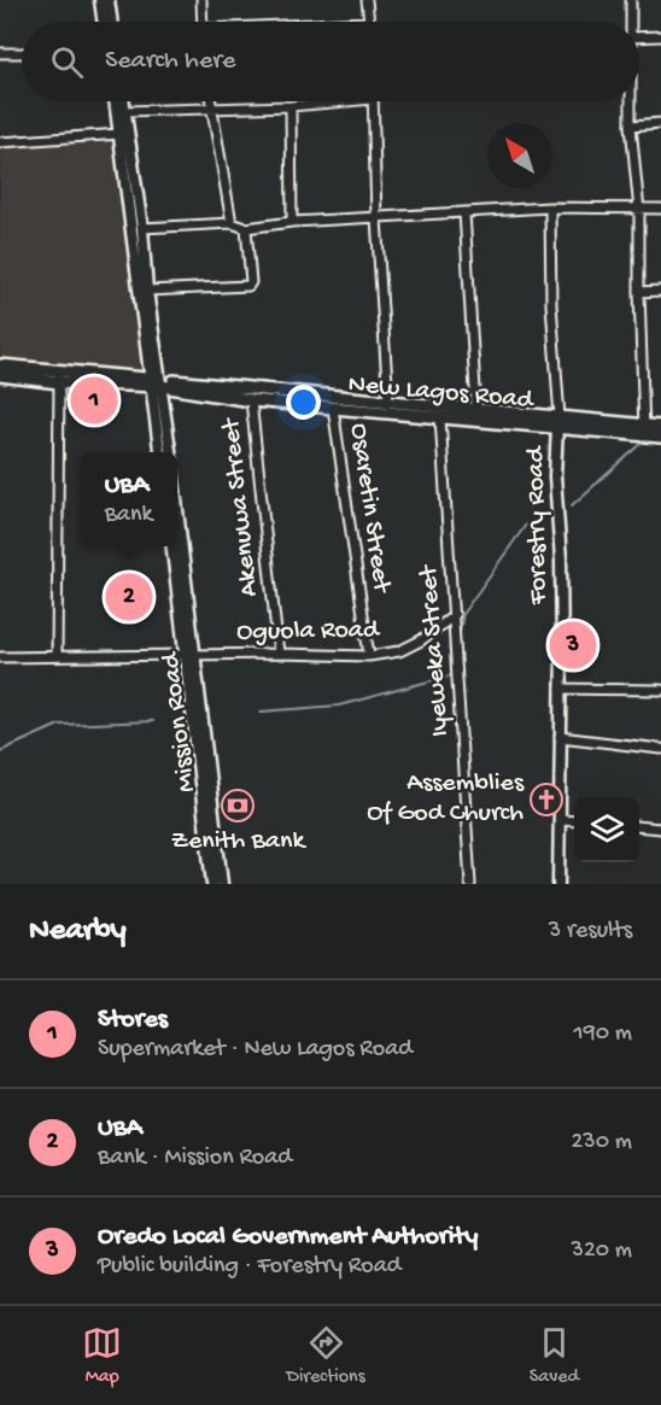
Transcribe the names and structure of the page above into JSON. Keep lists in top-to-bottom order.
{
  "streets": {
    "main road": ["New Lagos Road"],
    "street": [
      "Akenuwa Street",
      "Osaretin Street",
      "Forestry Road",
      "Oguola Road",
      "Iyeweka Street",
      "Mission Road"
    ]
  },
  "crossings": [
    ["New Lagos Road", "Akenuwa Street"],
    ["New Lagos Road", "Osaretin Street"],
    ["New Lagos Road", "Forestry Road"],
    ["New Lagos Road", "Iyeweka Street"],
    ["Akenuwa Street", "Oguola Road"],
    ["Osaretin Street", "Oguola Road"],
    ["Oguola Road", "Iyeweka Street"],
    ["Oguola Road", "Mission Road"]
  ],
  "places": {
    "church": ["Assemblies Of God Church"],
    "bank": ["Zenith Bank"]
  },
  "north": "top left",
  "page": {
    "search": "Search here",
    "pins": ["1", "2", "3"],
    "popup": ["UBA", "Bank"],
    "heading": ["Nearby", "3 results"],
    "list": [
      {
        "mark": "1",
        "name": "Stores",
        "note": "Supermarket · New Lagos Road",
        "value": "190 m"
      },
      {
        "mark": "2",
        "name": "UBA",
        "note": "Bank · Mission Road",
        "value": "230 m"
      },
      {
        "mark": "3",
        "name": "Oredo Local Government Authority",
        "note": "Public building · Forestry Road",
        "value": "320 m"
      }
    ],
    "nav": ["Map", "Directions", "Saved"]
  }
}
